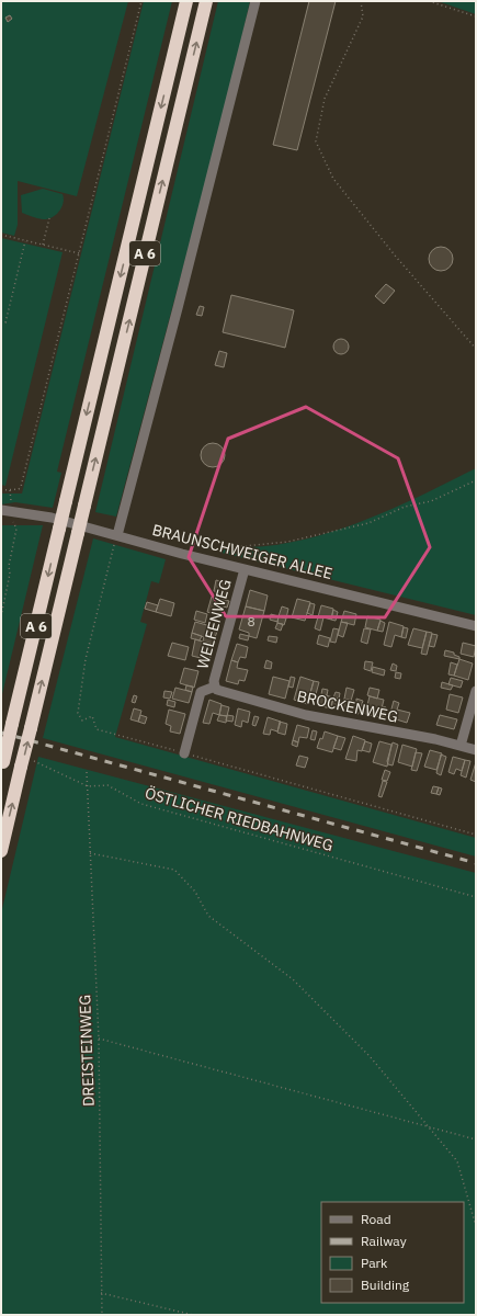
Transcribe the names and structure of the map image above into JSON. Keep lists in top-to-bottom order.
{
  "streets": {
    "highway": ["A 6"],
    "street": ["BRAUNSCHWEIGER ALLEE", "WELFENWEG", "BROCKENWEG"],
    "path": ["ÖSTLICHER RIEDBAHNWEG", "DREISTEINWEG"]
  },
  "crossings": [
    ["A 6", "ÖSTLICHER RIEDBAHNWEG"],
    ["BRAUNSCHWEIGER ALLEE", "WELFENWEG"],
    ["WELFENWEG", "BROCKENWEG"],
    ["ÖSTLICHER RIEDBAHNWEG", "DREISTEINWEG"]
  ],
  "house_numbers": ["8"],
  "legend": [
    "Road",
    "Railway",
    "Park",
    "Building"
  ]
}
